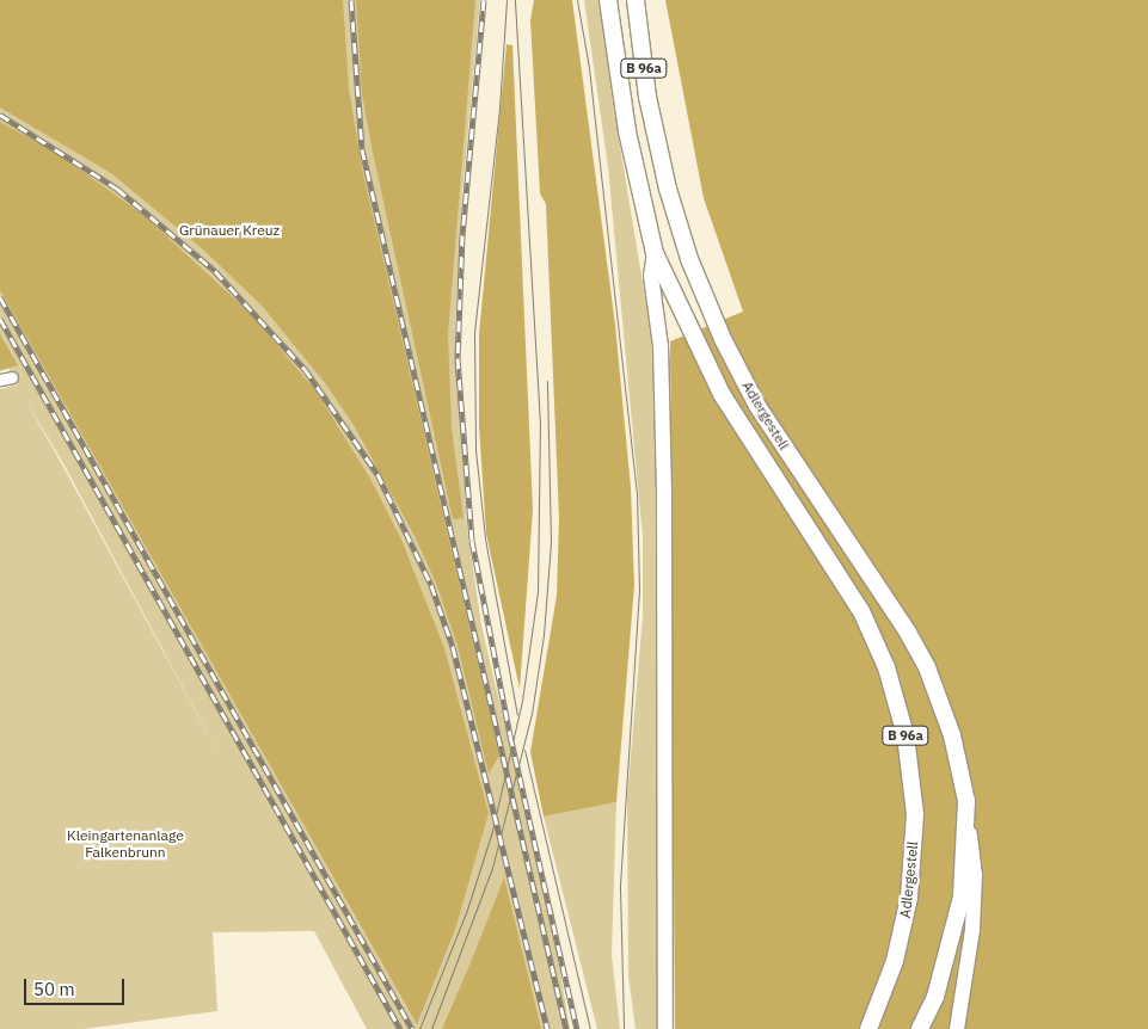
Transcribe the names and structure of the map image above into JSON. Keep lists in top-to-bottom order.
{
  "streets": {
    "main road": ["B 96a", "Adlergestell"]
  },
  "parks": ["Grünauer Kreuz", "Kleingartenanlage Falkenbrunn"],
  "scale_bar": "50 m"
}
